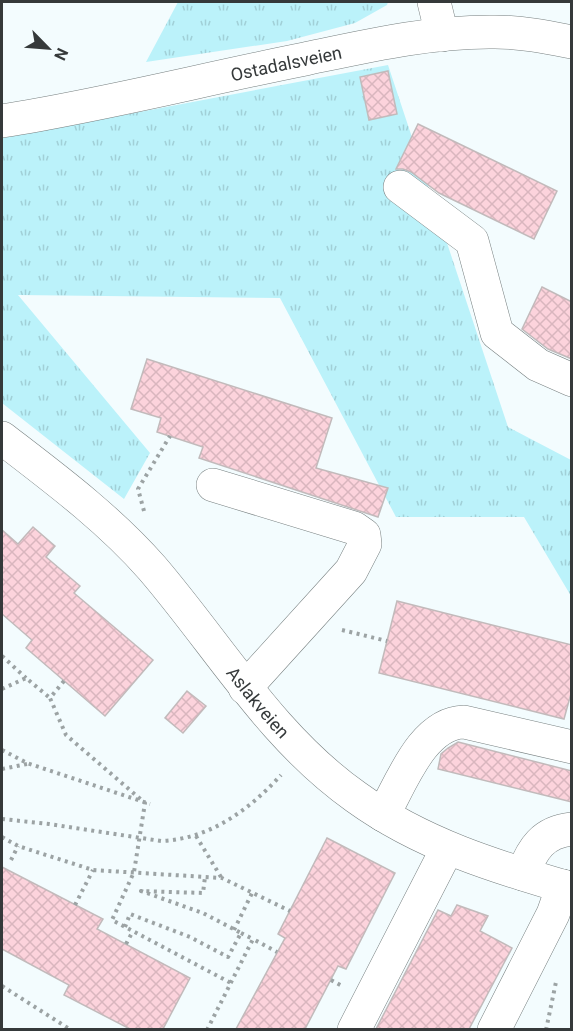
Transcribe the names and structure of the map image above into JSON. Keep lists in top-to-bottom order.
{
  "streets": {
    "street": ["Ostadalsveien", "Aslakveien"]
  },
  "north": "bottom right"
}
